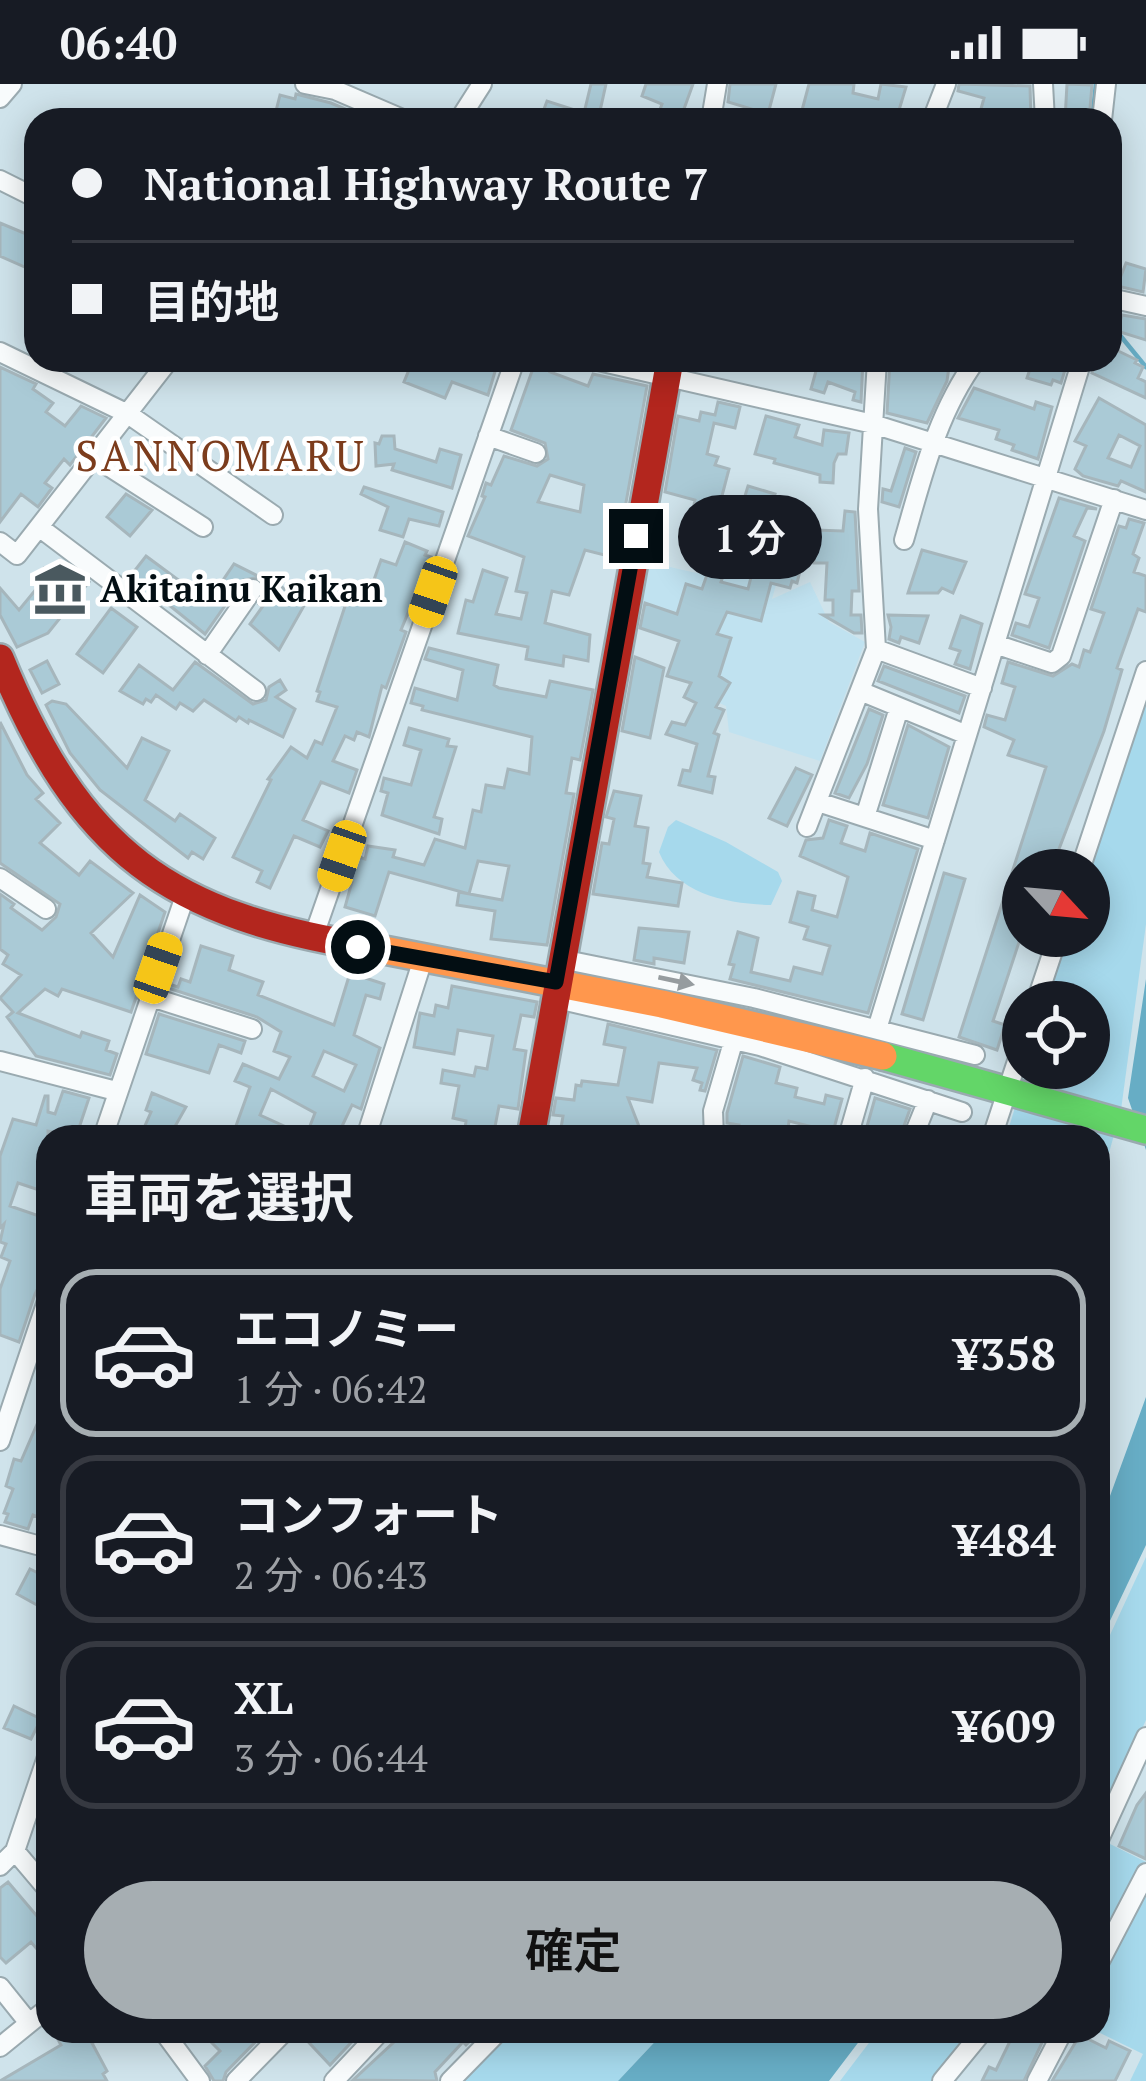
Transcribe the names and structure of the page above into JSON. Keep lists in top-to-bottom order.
{
  "districts": ["SANNOMARU"],
  "places": {
    "museum": ["Akitainu Kaikan"]
  },
  "north": "bottom right",
  "page": {
    "status": "06:40",
    "banner": ["National Highway Route 7", "目的地"],
    "bubble": "1 分",
    "heading": "車両を選択",
    "list": [
      {
        "name": "エコノミー",
        "note": "1 分 · 06:42",
        "value": "¥358"
      },
      {
        "name": "コンフォート",
        "note": "2 分 · 06:43",
        "value": "¥484"
      },
      {
        "name": "XL",
        "note": "3 分 · 06:44",
        "value": "¥609"
      }
    ],
    "buttons": "確定"
  }
}
